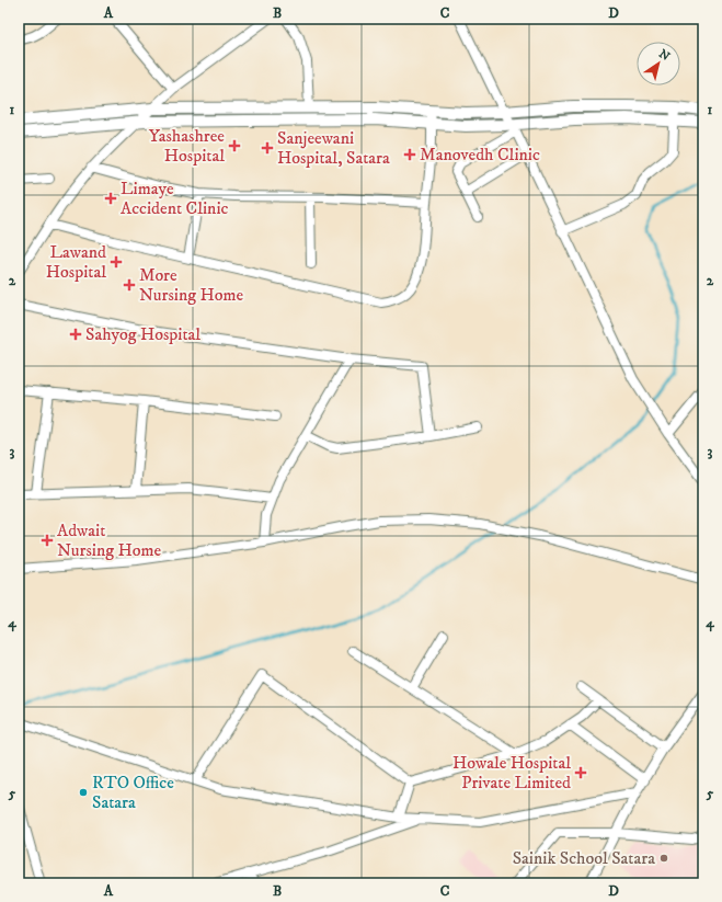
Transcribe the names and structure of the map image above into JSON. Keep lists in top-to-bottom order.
{
  "places": {
    "health": [
      "Yashashree Hospital",
      "Sanjeewani Hospital, Satara",
      "Manovedh Clinic",
      "Limaye Accident Clinic",
      "Lawand Hospital",
      "More Nursing Home",
      "Sahyog Hospital",
      "Adwait Nursing Home",
      "Howale Hospital Private Limited"
    ],
    "other": ["RTO Office Satara", "Sainik School Satara"]
  },
  "north": "top right",
  "grid": {
    "columns": [
      "A",
      "B",
      "C",
      "D"
    ],
    "rows": [
      "1",
      "2",
      "3",
      "4",
      "5"
    ]
  }
}
